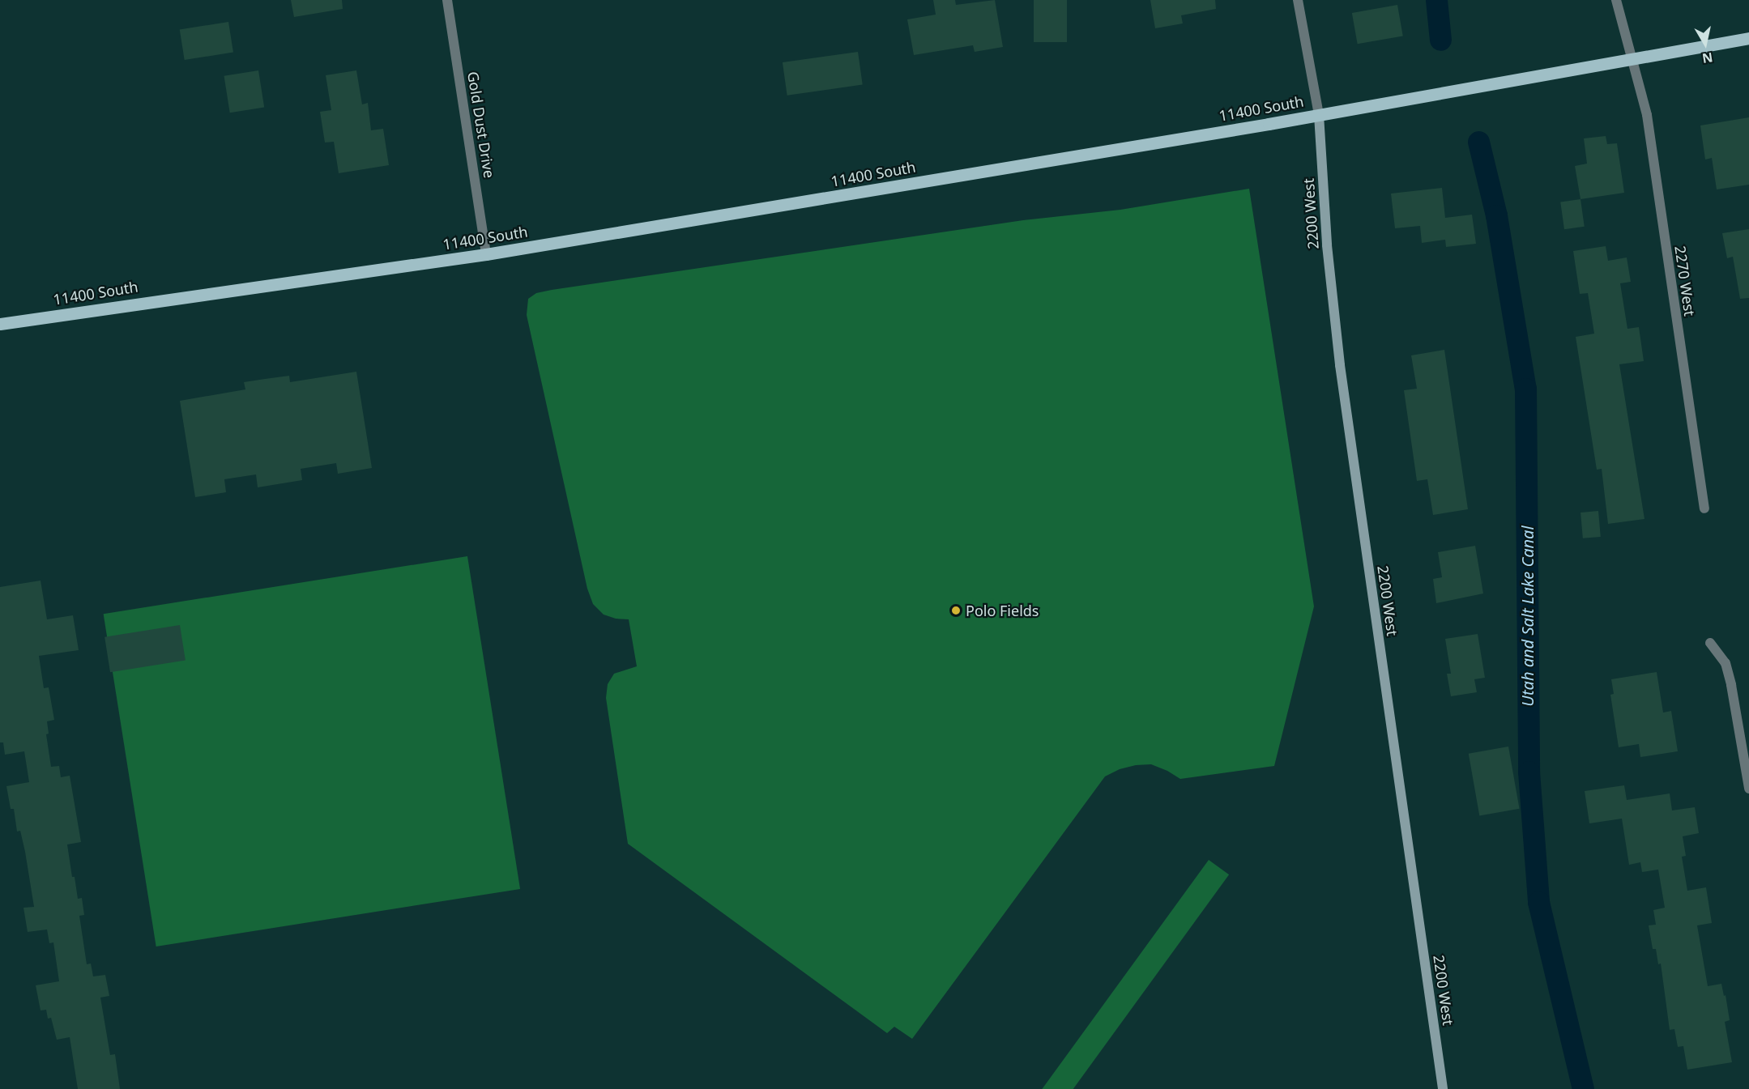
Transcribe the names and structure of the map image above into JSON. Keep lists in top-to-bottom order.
{
  "streets": {
    "main road": ["11400 South"],
    "street": ["Gold Dust Drive", "2200 West", "2270 West"]
  },
  "crossings": [
    ["11400 South", "Gold Dust Drive"],
    ["11400 South", "2200 West"],
    ["11400 South", "2270 West"]
  ],
  "water": ["Utah and Salt Lake Canal"],
  "places": ["Polo Fields"],
  "north": "bottom"
}
